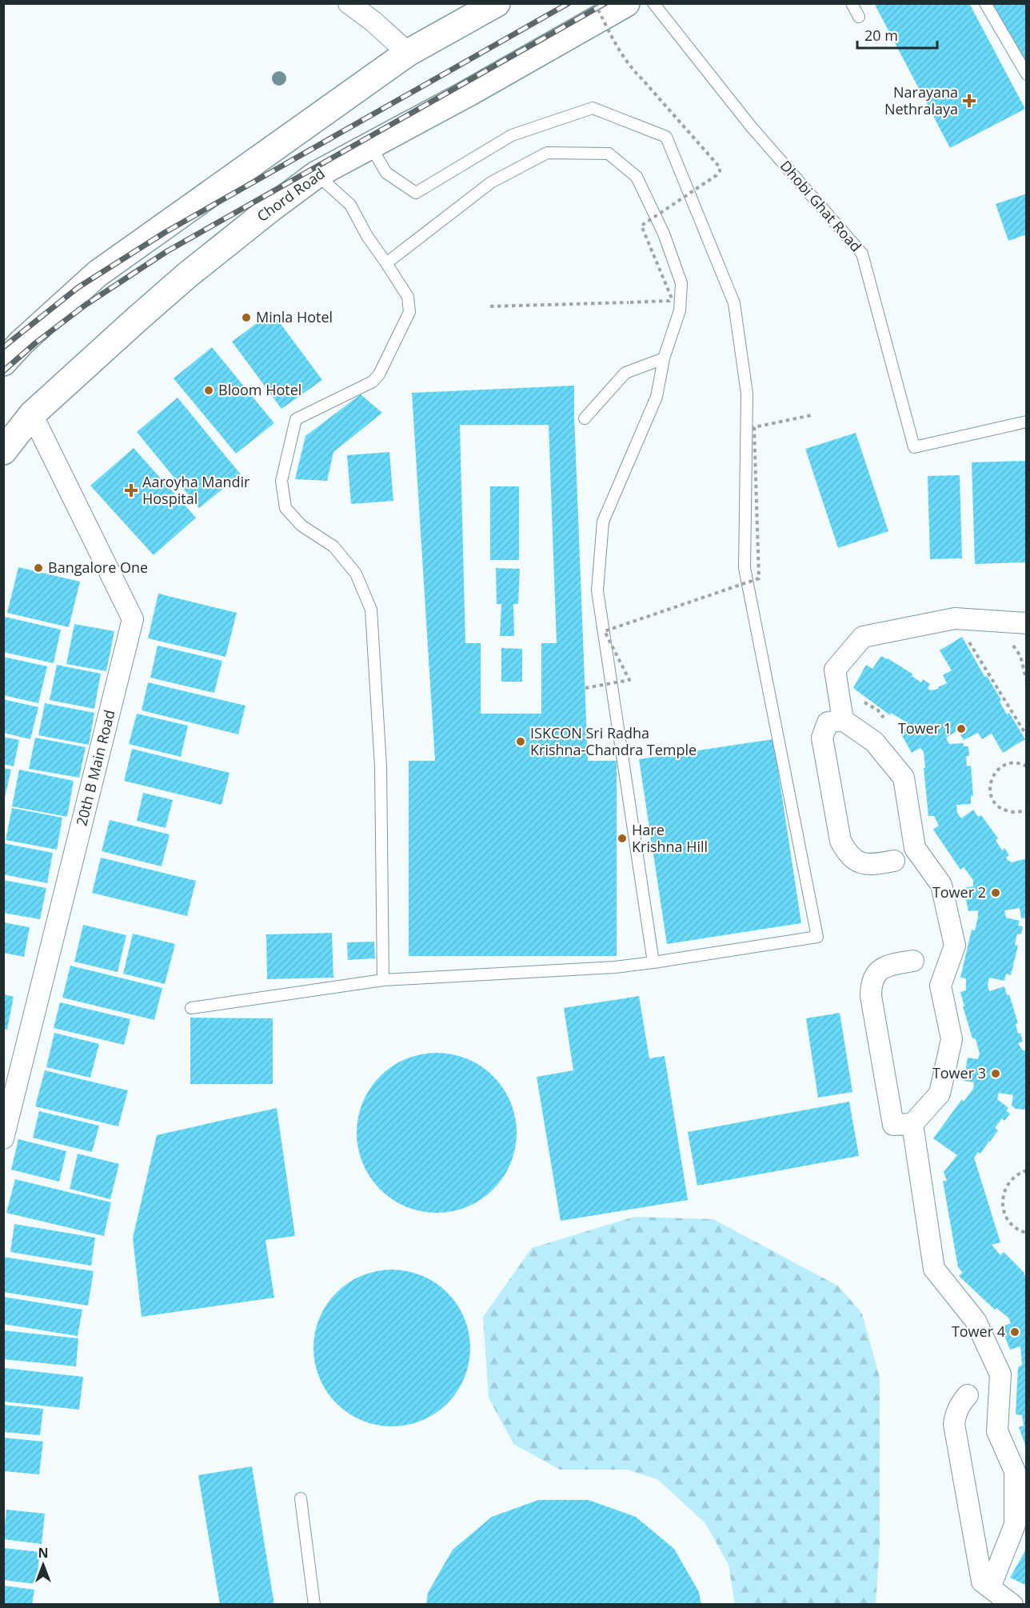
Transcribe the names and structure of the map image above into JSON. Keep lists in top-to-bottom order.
{
  "streets": {
    "main road": ["Chord Road"],
    "street": ["20th B Main Road"],
    "lane": ["Dhobi Ghat Road"]
  },
  "crossings": [
    ["Chord Road", "20th B Main Road"]
  ],
  "places": {
    "health": ["Narayana Nethralaya", "Aaroyha Mandir Hospital"],
    "other": [
      "Minla Hotel",
      "Bloom Hotel",
      "Bangalore One",
      "Tower 1",
      "ISKCON Sri Radha Krishna-Chandra Temple",
      "Hare Krishna Hill",
      "Tower 2",
      "Tower 3",
      "Tower 4"
    ]
  },
  "scale_bar": "20 m",
  "north": "top"
}
